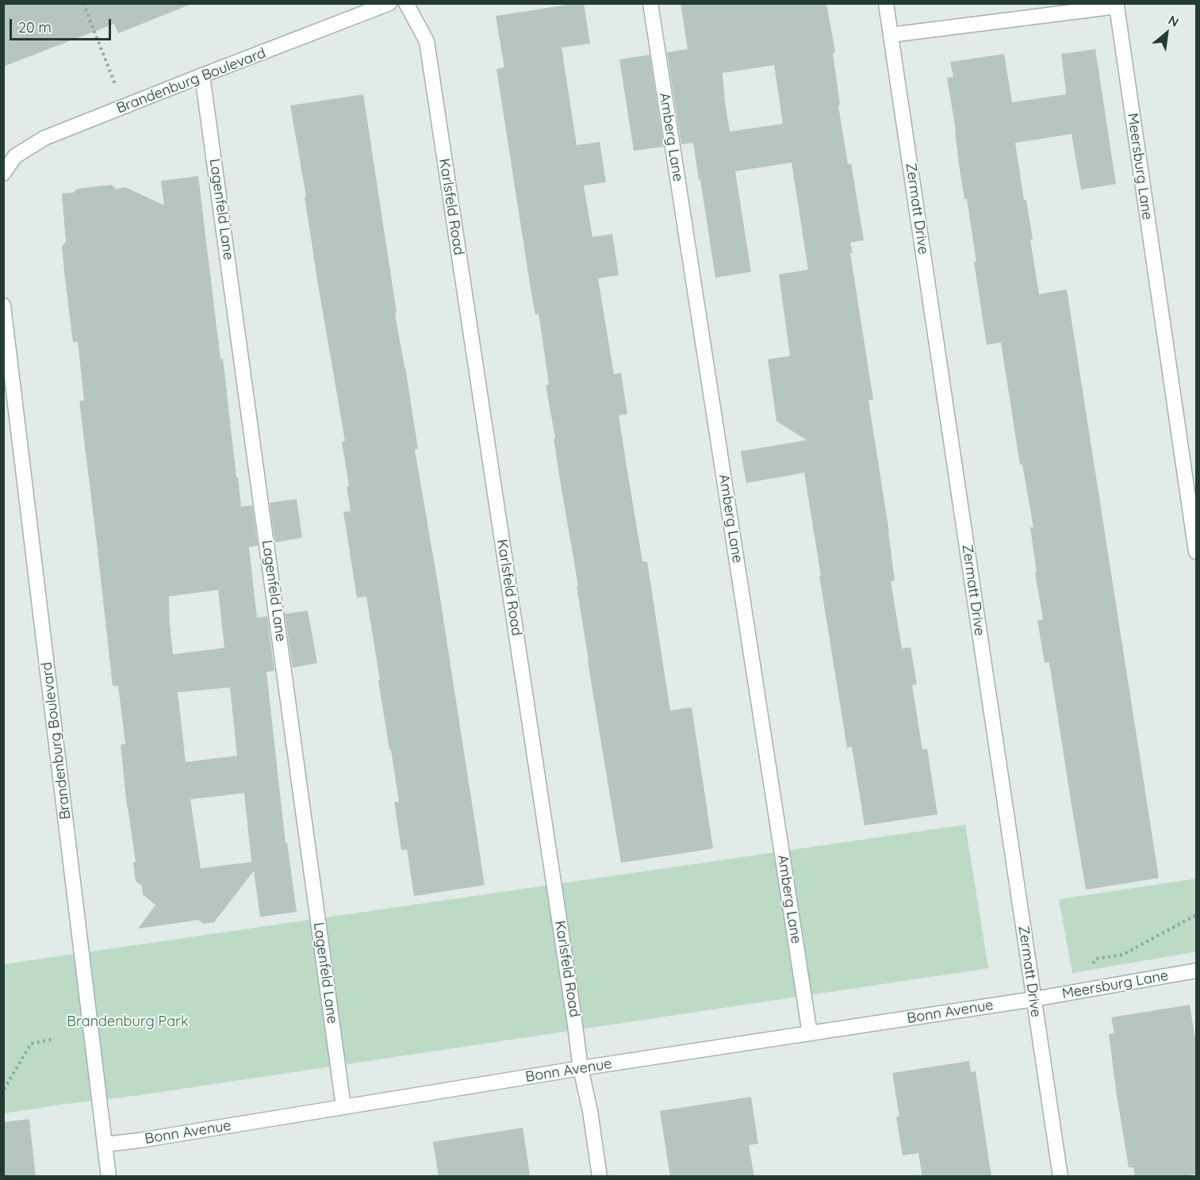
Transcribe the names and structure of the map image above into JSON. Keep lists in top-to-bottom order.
{
  "streets": {
    "street": [
      "Brandenburg Boulevard",
      "Amberg Lane",
      "Meersburg Lane",
      "Karlsfeld Road",
      "Zermatt Drive",
      "Lagenfeld Lane",
      "Bonn Avenue"
    ]
  },
  "crossings": [
    ["Brandenburg Boulevard", "Lagenfeld Lane"],
    ["Brandenburg Boulevard", "Bonn Avenue"],
    ["Amberg Lane", "Bonn Avenue"],
    ["Meersburg Lane", "Zermatt Drive"],
    ["Meersburg Lane", "Bonn Avenue"],
    ["Karlsfeld Road", "Bonn Avenue"],
    ["Zermatt Drive", "Bonn Avenue"],
    ["Lagenfeld Lane", "Bonn Avenue"]
  ],
  "parks": ["Brandenburg Park"],
  "scale_bar": "20 m",
  "north": "top right"
}
